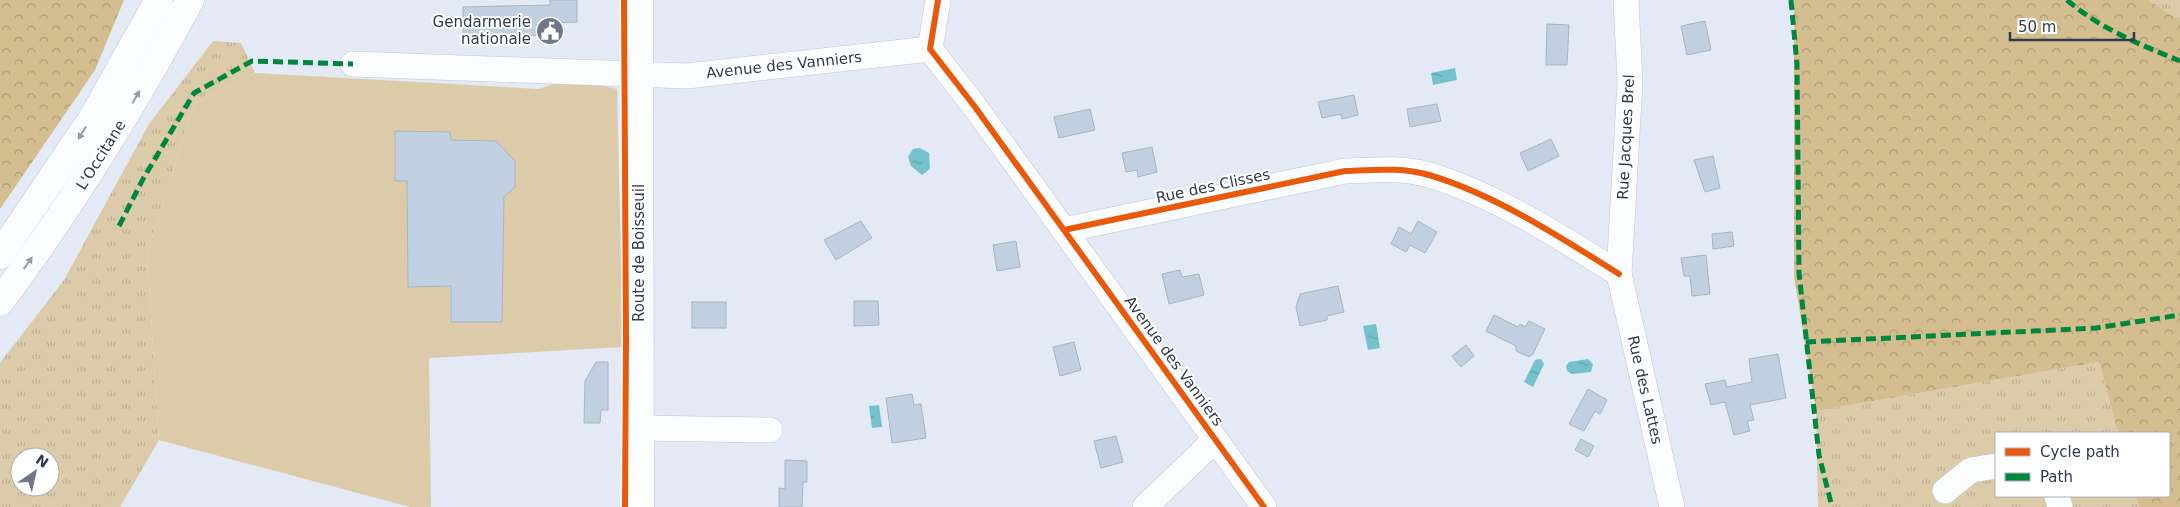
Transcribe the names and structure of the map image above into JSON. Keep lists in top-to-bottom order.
{
  "streets": {
    "main road": ["L'Occitane", "Route de Boisseuil"],
    "street": [
      "Avenue des Vanniers",
      "Rue Jacques Brel",
      "Rue des Clisses",
      "Rue des Lattes"
    ]
  },
  "crossings": [
    ["Avenue des Vanniers", "Rue des Clisses"],
    ["Avenue des Vanniers", "Route de Boisseuil"],
    ["Rue Jacques Brel", "Rue des Clisses"],
    ["Rue Jacques Brel", "Rue des Lattes"],
    ["Rue des Clisses", "Rue des Lattes"]
  ],
  "places": {
    "public building": ["Gendarmerie nationale"]
  },
  "legend": ["Cycle path", "Path"],
  "scale_bar": "50 m",
  "north": "top right"
}
